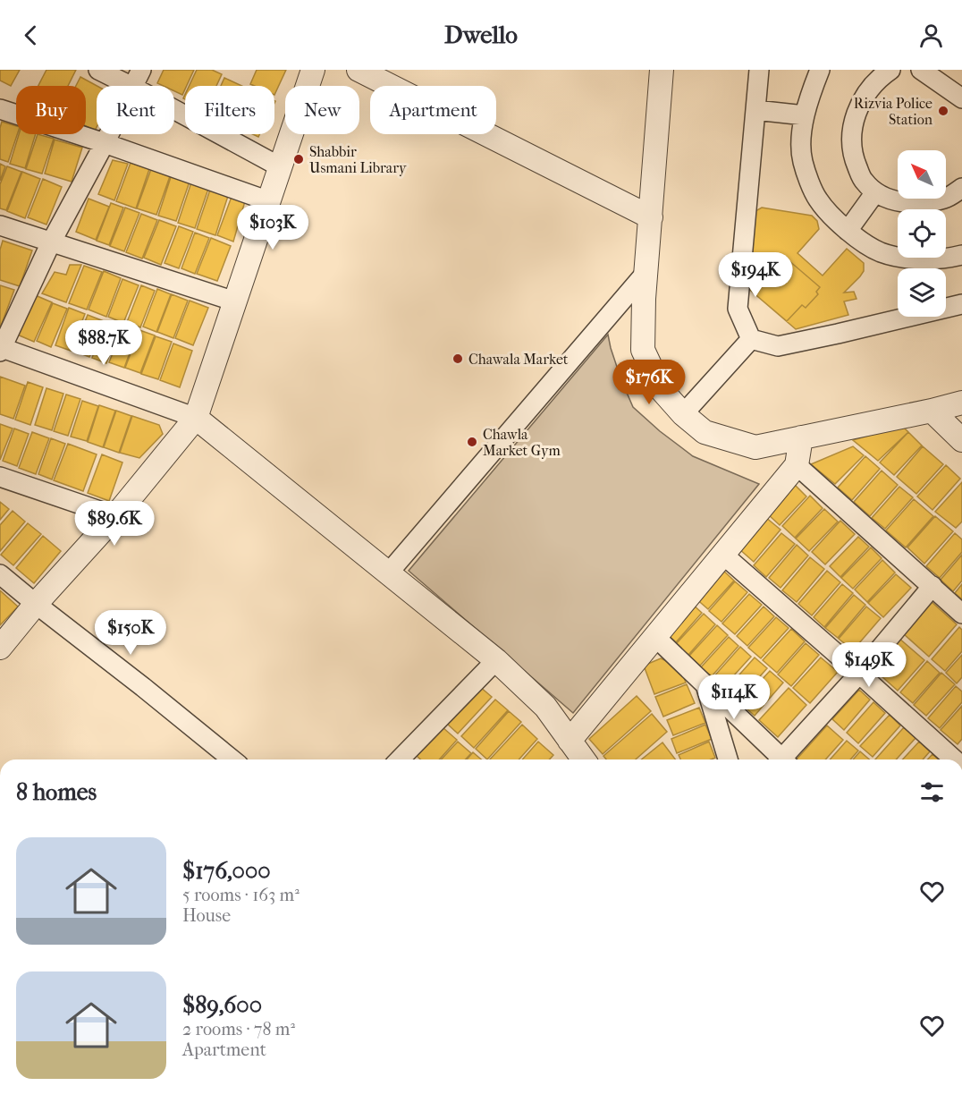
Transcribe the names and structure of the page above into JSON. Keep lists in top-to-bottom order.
{
  "places": [
    "Rizvia Police Station",
    "Shabbir Usmani Library",
    "Chawala Market",
    "Chawla Market Gym"
  ],
  "north": "top left",
  "page": {
    "header": "Dwello",
    "chip": [
      "Buy",
      "Rent",
      "Filters",
      "New",
      "Apartment"
    ],
    "price": [
      "$103K",
      "$194K",
      "$88.7K",
      "$176K",
      "$89.6K",
      "$150K",
      "$149K",
      "$114K"
    ],
    "heading": "8 homes",
    "list": [
      {
        "name": "$176,000",
        "note": "5 rooms · 163 m² · House"
      },
      {
        "name": "$89,600",
        "note": "2 rooms · 78 m² · Apartment"
      }
    ]
  }
}
